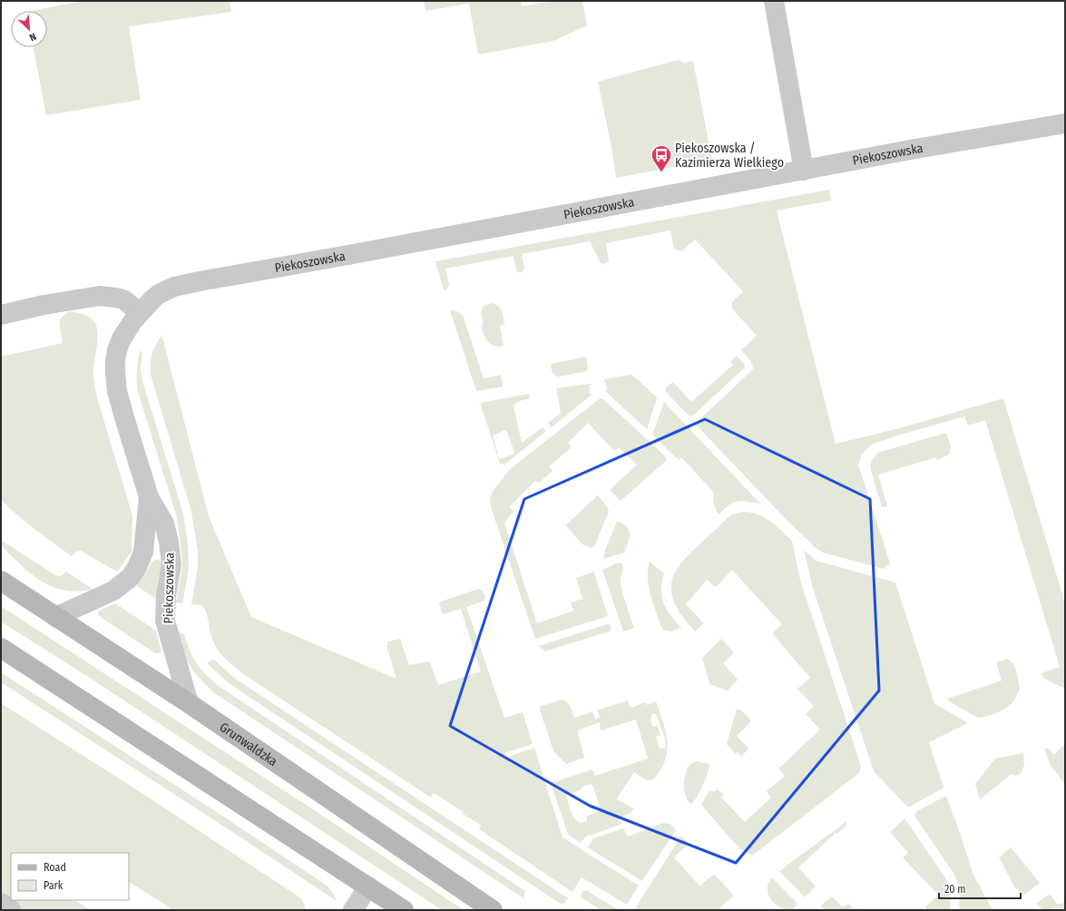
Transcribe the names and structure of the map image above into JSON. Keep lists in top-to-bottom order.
{
  "streets": {
    "main road": ["Grunwaldzka"],
    "street": ["Piekoszowska"]
  },
  "crossings": [
    ["Piekoszowska", "Grunwaldzka"]
  ],
  "places": {
    "bus stop": ["Piekoszowska / Kazimierza Wielkiego"]
  },
  "legend": ["Road", "Park"],
  "scale_bar": "20 m",
  "north": "bottom right"
}
